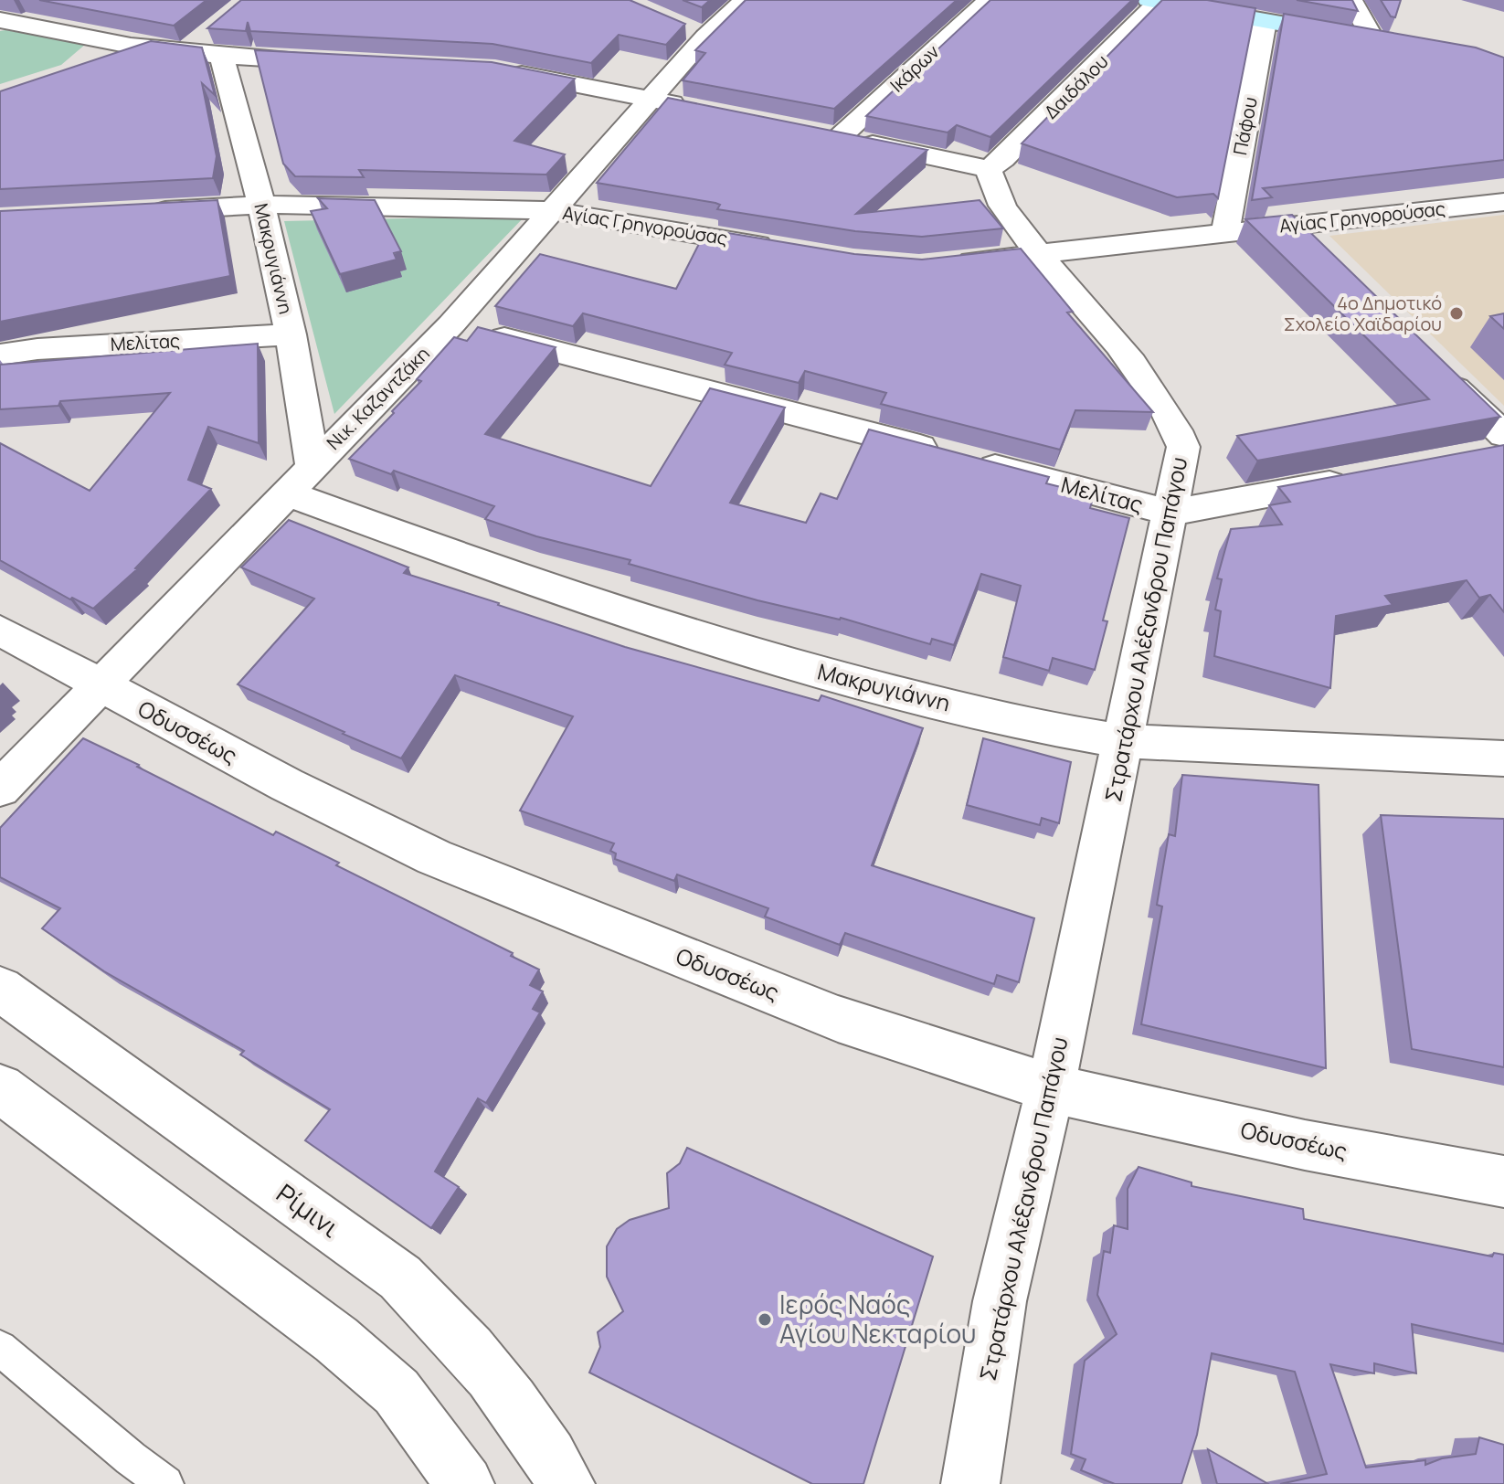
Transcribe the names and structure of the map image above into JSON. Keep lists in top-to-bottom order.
{
  "streets": {
    "street": [
      "Ικάρων",
      "Δαιδάλου",
      "Πάφου",
      "Αγίας Γρηγορούσας",
      "Μακρυγιάννη",
      "Μελίτας",
      "Νικ. Καζαντζάκη",
      "Στρατάρχου Αλέξανδρου Παπάγου",
      "Οδυσσέως",
      "Ρίμινι"
    ]
  },
  "crossings": [
    ["Δαιδάλου", "Στρατάρχου Αλέξανδρου Παπάγου"],
    ["Πάφου", "Αγίας Γρηγορούσας"],
    ["Αγίας Γρηγορούσας", "Μακρυγιάννη"],
    ["Αγίας Γρηγορούσας", "Νικ. Καζαντζάκη"],
    ["Αγίας Γρηγορούσας", "Στρατάρχου Αλέξανδρου Παπάγου"],
    ["Μακρυγιάννη", "Μελίτας"],
    ["Μακρυγιάννη", "Νικ. Καζαντζάκη"],
    ["Μακρυγιάννη", "Στρατάρχου Αλέξανδρου Παπάγου"],
    ["Μελίτας", "Νικ. Καζαντζάκη"],
    ["Μελίτας", "Στρατάρχου Αλέξανδρου Παπάγου"],
    ["Νικ. Καζαντζάκη", "Οδυσσέως"],
    ["Στρατάρχου Αλέξανδρου Παπάγου", "Οδυσσέως"]
  ],
  "places": ["4ο Δημοτικό Σχολείο Χαϊδαρίου", "Ιερός Ναός Αγίου Νεκταρίου"]
}
